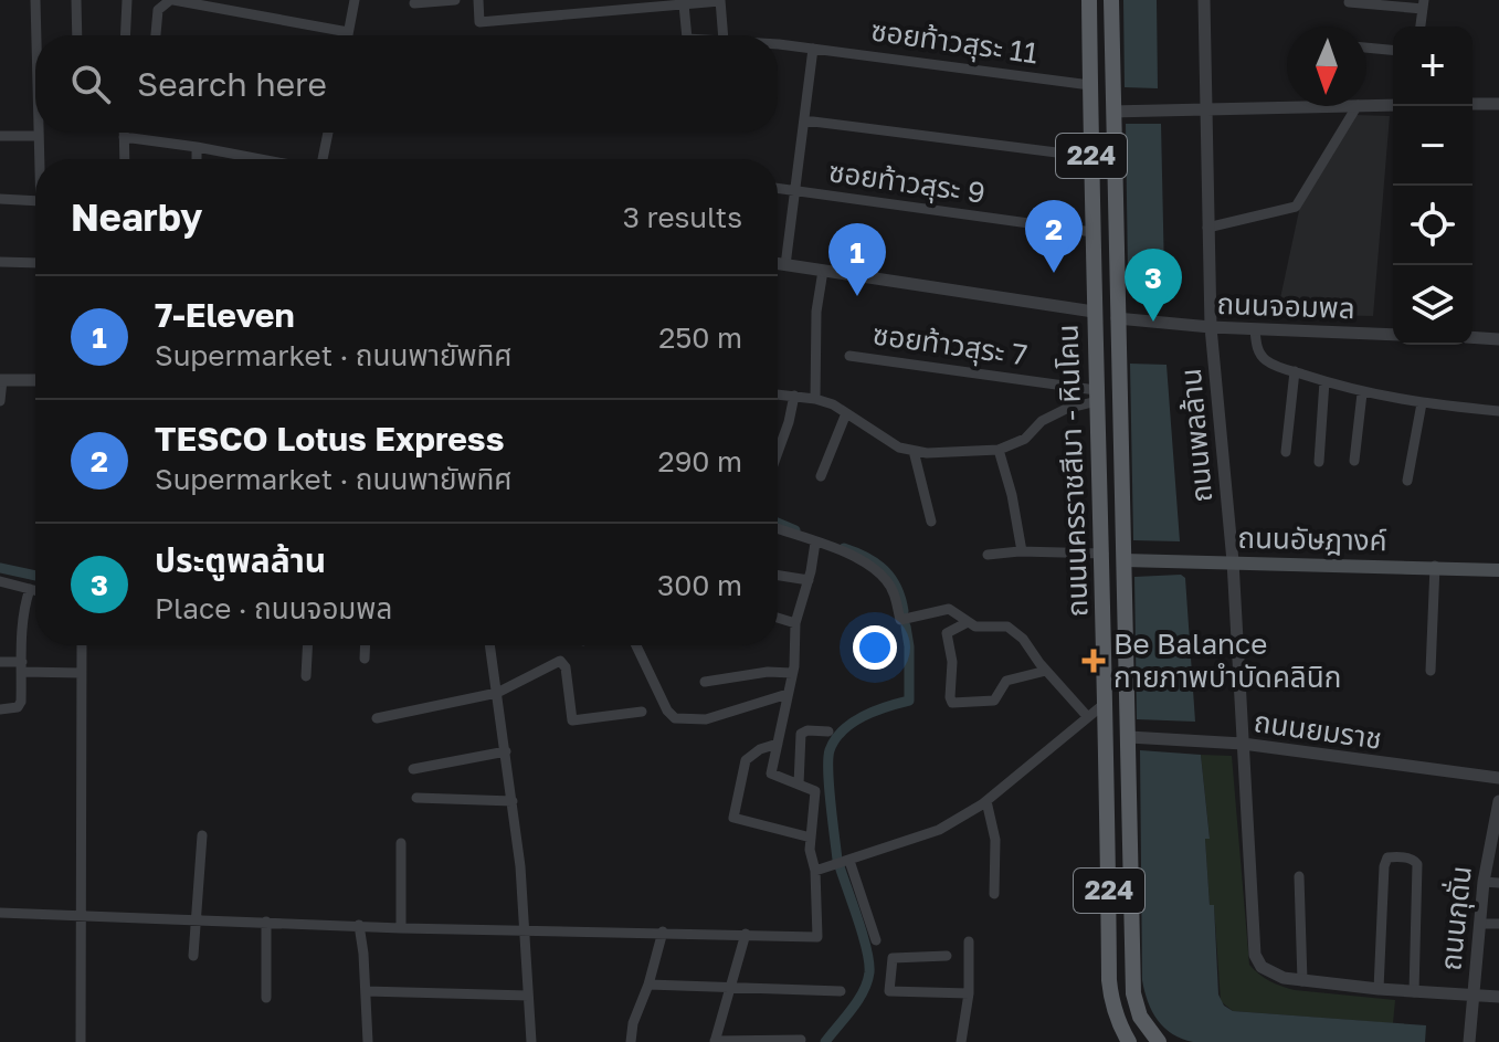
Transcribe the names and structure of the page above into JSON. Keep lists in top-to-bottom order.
{
  "streets": {
    "main road": ["224", "ถนนนครราชสีมา - หินโคน", "ถนนอัษฎางค์"],
    "street": [
      "ซอยท้าวสุระ 11",
      "ซอยท้าวสุระ 9",
      "ถนนจอมพล",
      "ซอยท้าวสุระ 7",
      "ถนนพลล้าน",
      "ถนนยมราช",
      "ถนนกุดั่น"
    ]
  },
  "crossings": [
    ["ซอยท้าวสุระ 11", "ถนนนครราชสีมา - หินโคน"],
    ["ซอยท้าวสุระ 9", "ถนนนครราชสีมา - หินโคน"],
    ["ถนนจอมพล", "ถนนพลล้าน"],
    ["ซอยท้าวสุระ 7", "ถนนนครราชสีมา - หินโคน"],
    ["ถนนพลล้าน", "ถนนอัษฎางค์"],
    ["ถนนพลล้าน", "ถนนยมราช"]
  ],
  "places": {
    "health": ["Be Balance กายภาพบำบัดคลินิก"]
  },
  "north": "bottom",
  "page": {
    "map_buttons": ["+", "−"],
    "search": "Search here",
    "heading": ["Nearby", "3 results"],
    "pins": ["2", "1", "3"],
    "list": [
      {
        "mark": "1",
        "name": "7-Eleven",
        "note": "Supermarket · ถนนพายัพทิศ",
        "value": "250 m"
      },
      {
        "mark": "2",
        "name": "TESCO Lotus Express",
        "note": "Supermarket · ถนนพายัพทิศ",
        "value": "290 m"
      },
      {
        "mark": "3",
        "name": "ประตูพลล้าน",
        "note": "Place · ถนนจอมพล",
        "value": "300 m"
      }
    ]
  }
}
